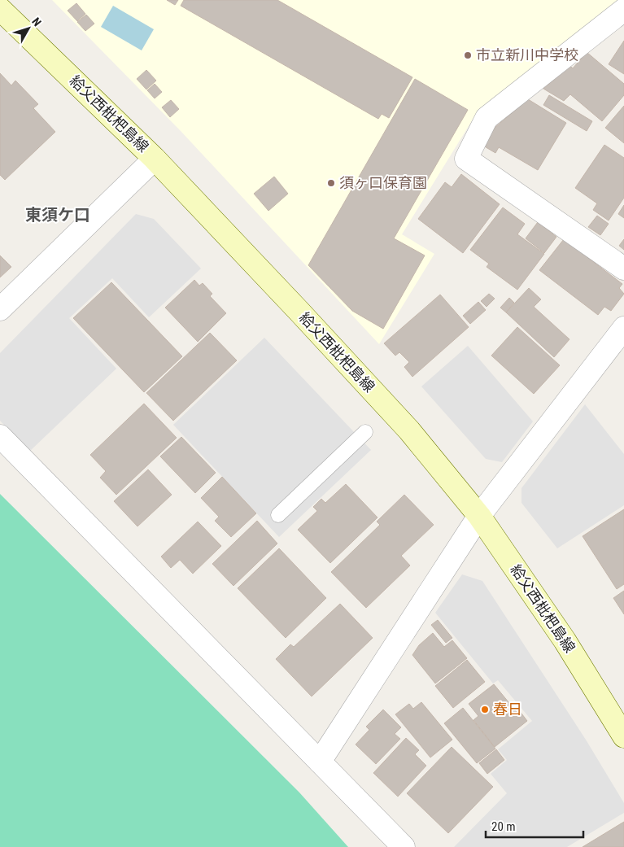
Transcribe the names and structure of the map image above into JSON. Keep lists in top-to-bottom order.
{
  "streets": {
    "main road": ["給父西枇杷島線"]
  },
  "districts": ["東須ケ口"],
  "places": ["市立新川中学校", "須ヶ口保育園", "春日"],
  "scale_bar": "20 m",
  "north": "top right"
}
